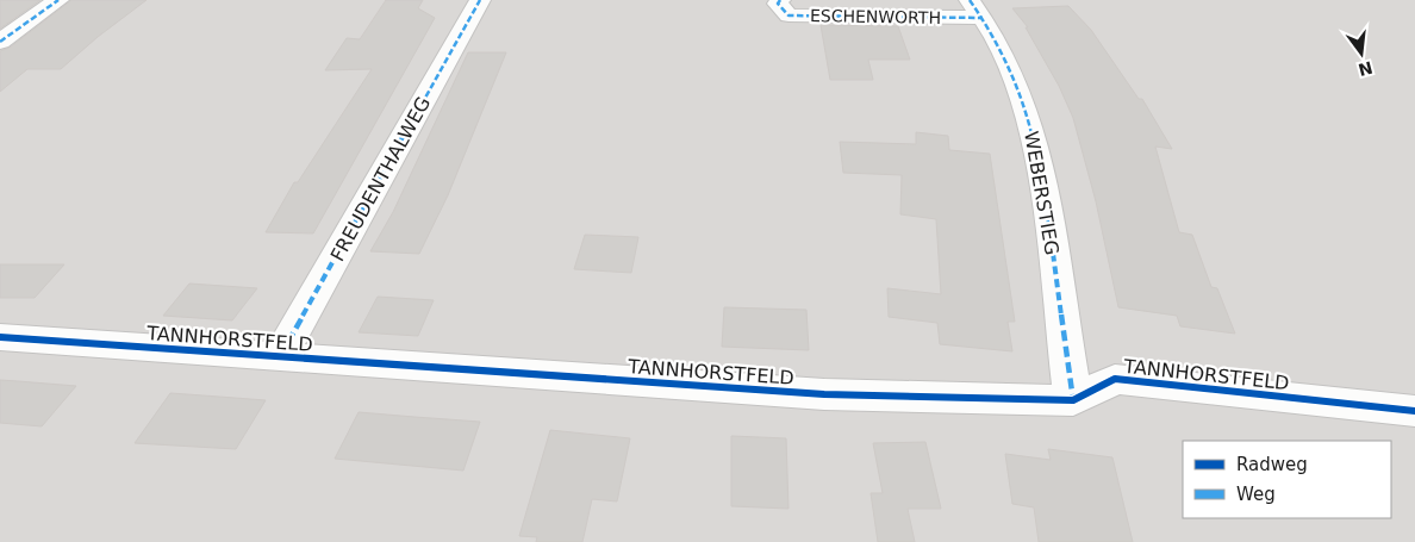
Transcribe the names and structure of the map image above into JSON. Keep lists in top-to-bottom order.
{
  "streets": {
    "street": [
      "ESCHENWORTH",
      "FREUDENTHALWEG",
      "WEBERSTIEG",
      "TANNHORSTFELD"
    ]
  },
  "crossings": [
    ["ESCHENWORTH", "WEBERSTIEG"],
    ["FREUDENTHALWEG", "TANNHORSTFELD"],
    ["WEBERSTIEG", "TANNHORSTFELD"]
  ],
  "legend": ["Radweg", "Weg"],
  "north": "bottom"
}
